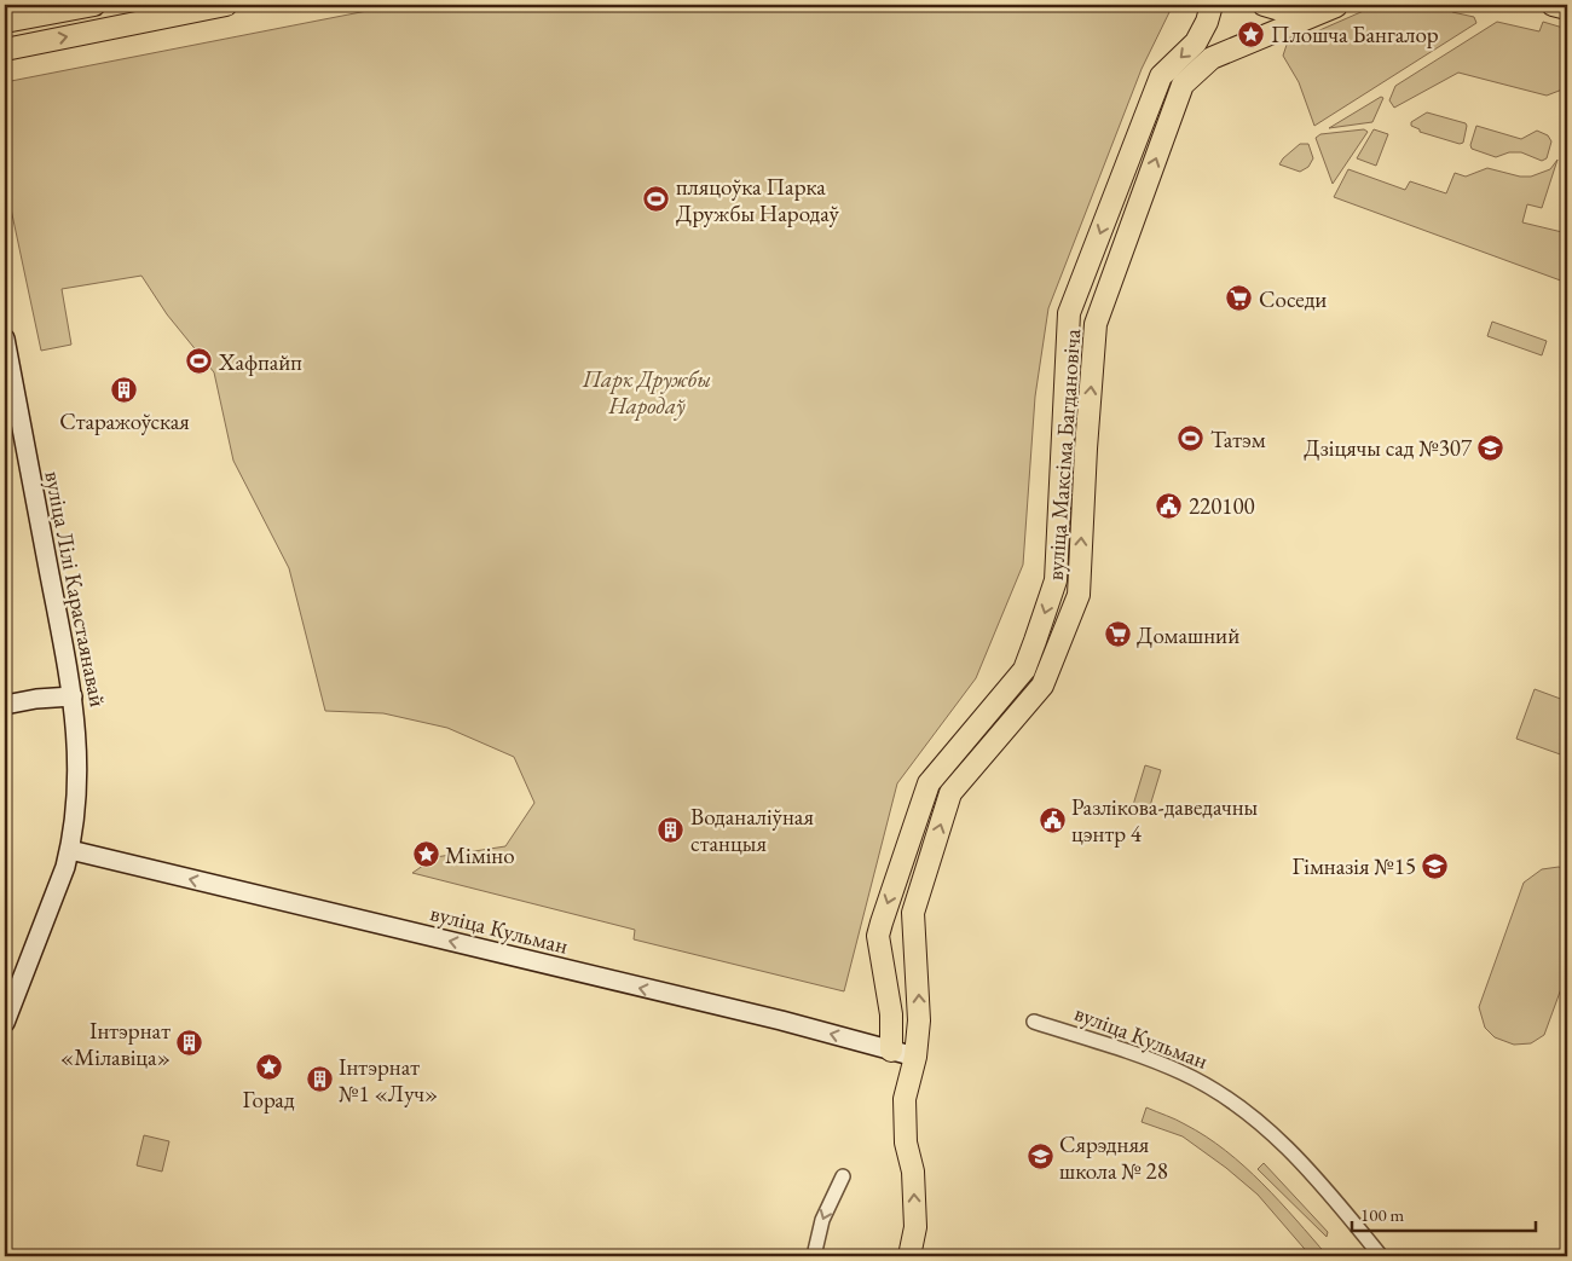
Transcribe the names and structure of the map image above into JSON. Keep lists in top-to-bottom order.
{
  "streets": {
    "main road": ["вуліца Максіма Багдановіча", "вуліца Лілі Карастаянавай", "вуліца Кульман"]
  },
  "crossings": [
    ["вуліца Максіма Багдановіча", "вуліца Кульман"],
    ["вуліца Лілі Карастаянавай", "вуліца Кульман"]
  ],
  "one_way": ["вуліца Кульман"],
  "parks": ["Парк Дружбы Народаў"],
  "places": {
    "place": ["Плошча Бангалор", "Міміно", "Горад"],
    "sports": ["пляцоўка Парка Дружбы Народаў", "Хафпайп", "Татэм"],
    "supermarket": ["Соседи", "Домашний"],
    "building": [
      "Старажоўская",
      "Воданаліўная станцыя",
      "Інтэрнат «Мілавіца»",
      "Інтэрнат №1 «Луч»"
    ],
    "school or university": ["Дзіцячы сад №307", "Гімназія №15", "Сярэдняя школа № 28"],
    "public building": ["220100", "Разлікова-даведачны цэнтр 4"]
  },
  "scale_bar": "100 m"
}
